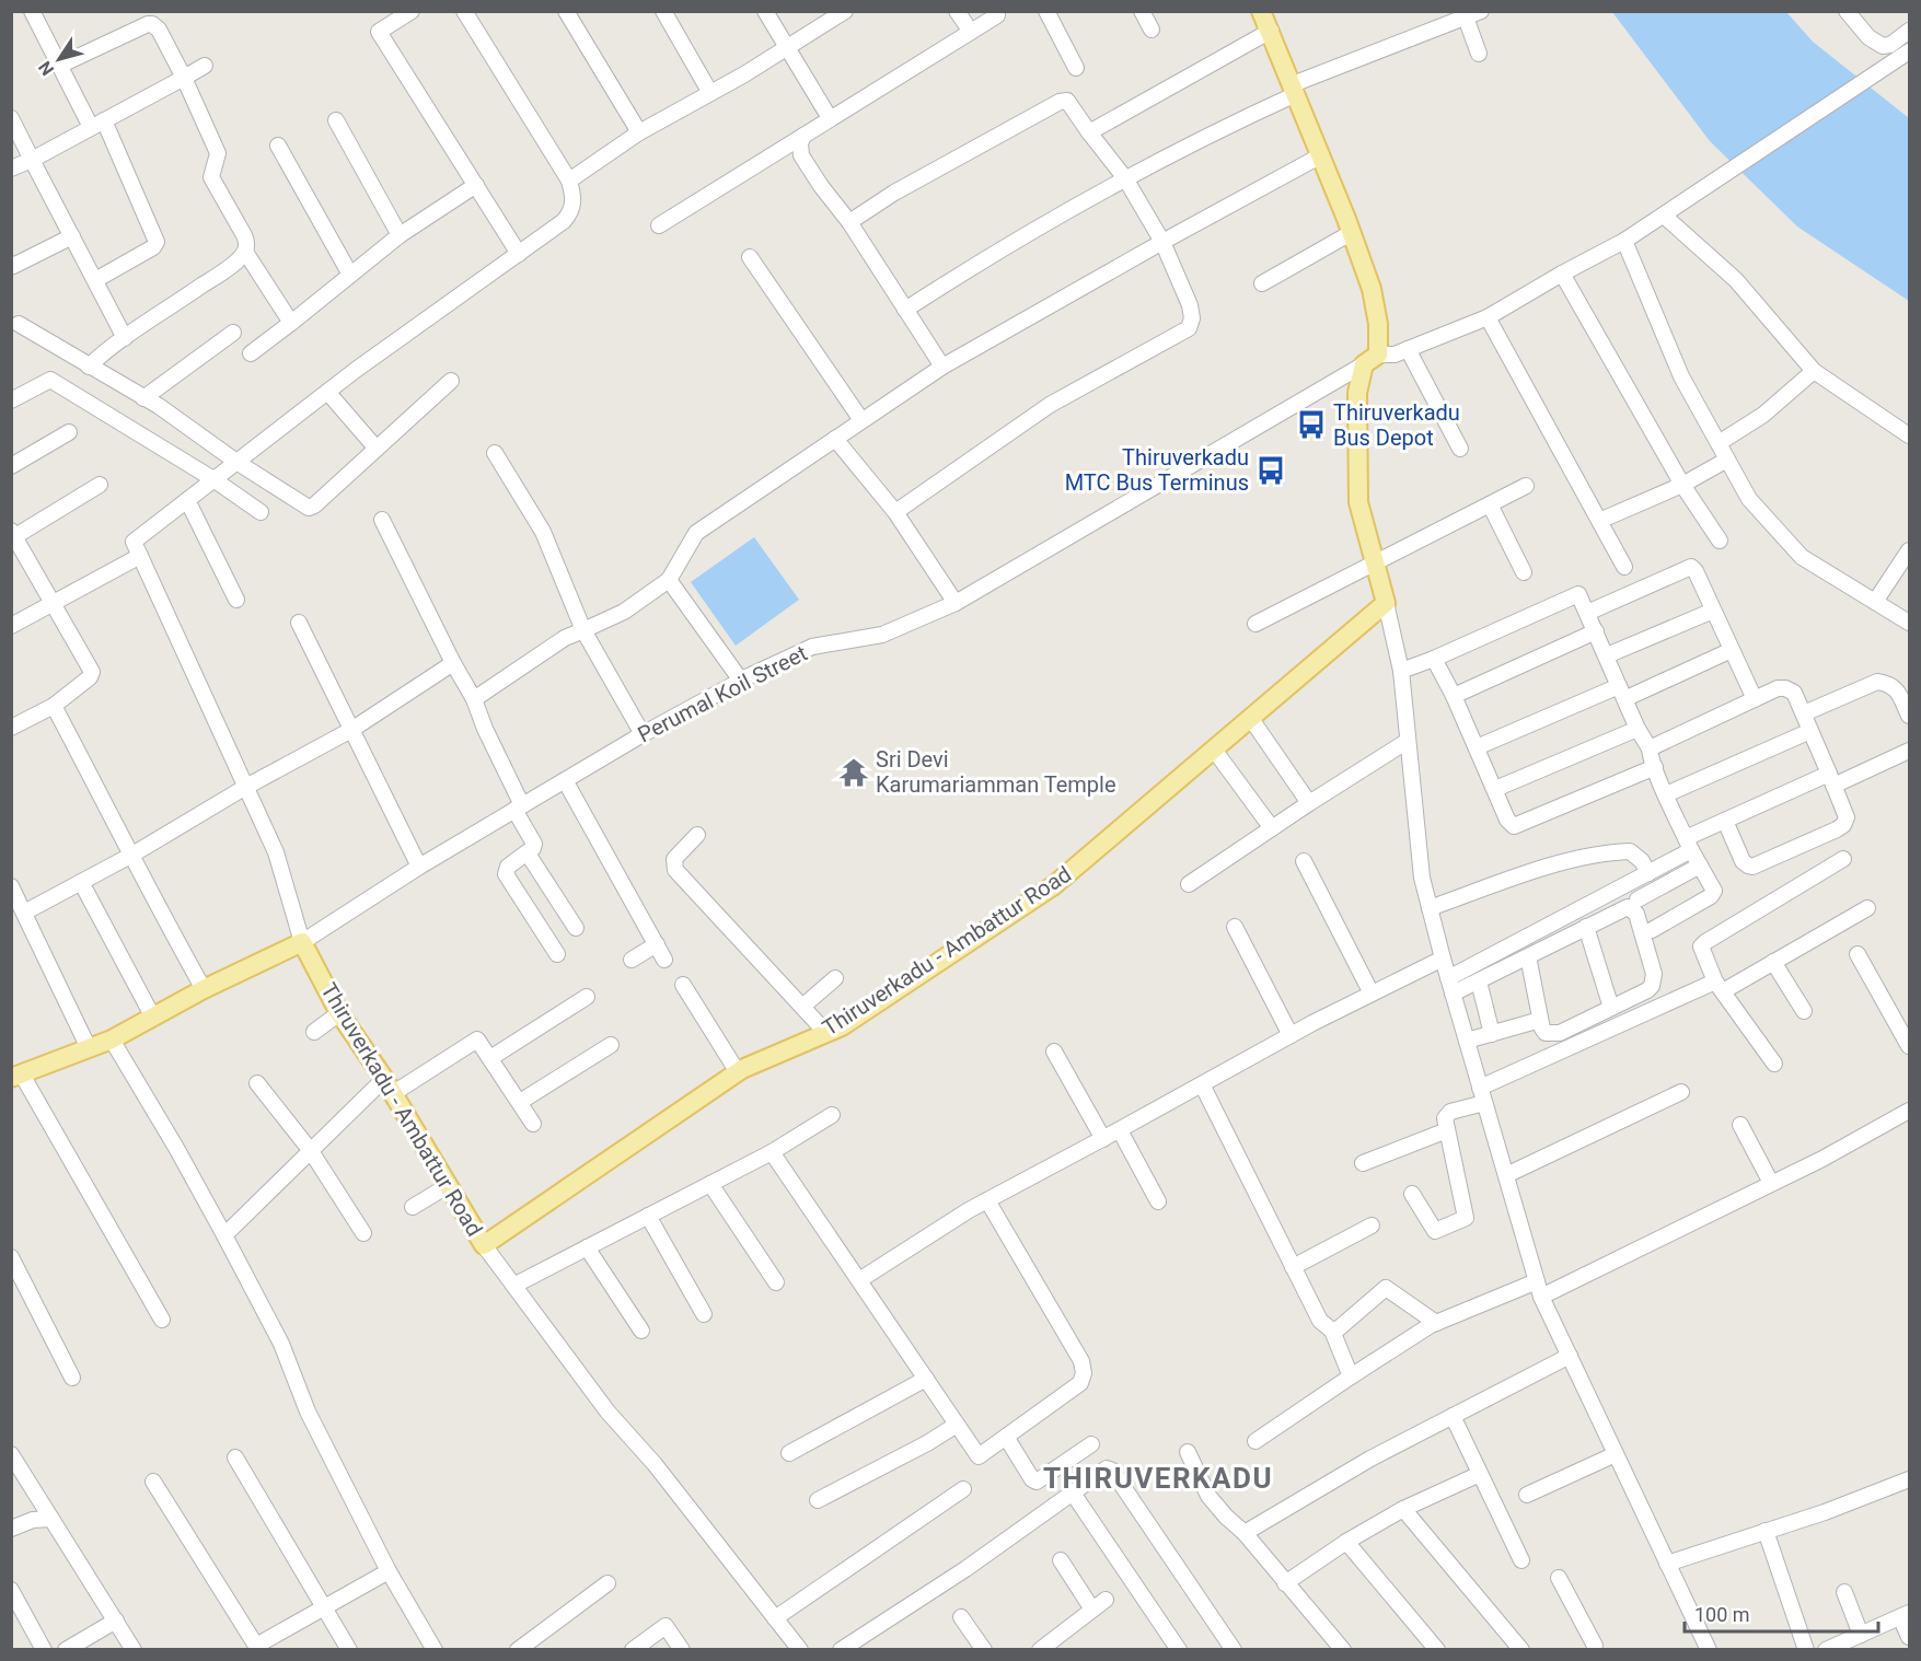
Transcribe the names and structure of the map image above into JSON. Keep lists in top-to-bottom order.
{
  "streets": {
    "main road": ["Thiruverkadu - Ambattur Road"],
    "street": ["Perumal Koil Street"]
  },
  "crossings": [
    ["Perumal Koil Street", "Thiruverkadu - Ambattur Road"]
  ],
  "districts": ["THIRUVERKADU"],
  "places": {
    "bus stop": ["Thiruverkadu Bus Depot", "Thiruverkadu MTC Bus Terminus"],
    "temple": ["Sri Devi Karumariamman Temple"]
  },
  "scale_bar": "100 m",
  "north": "bottom left"
}
